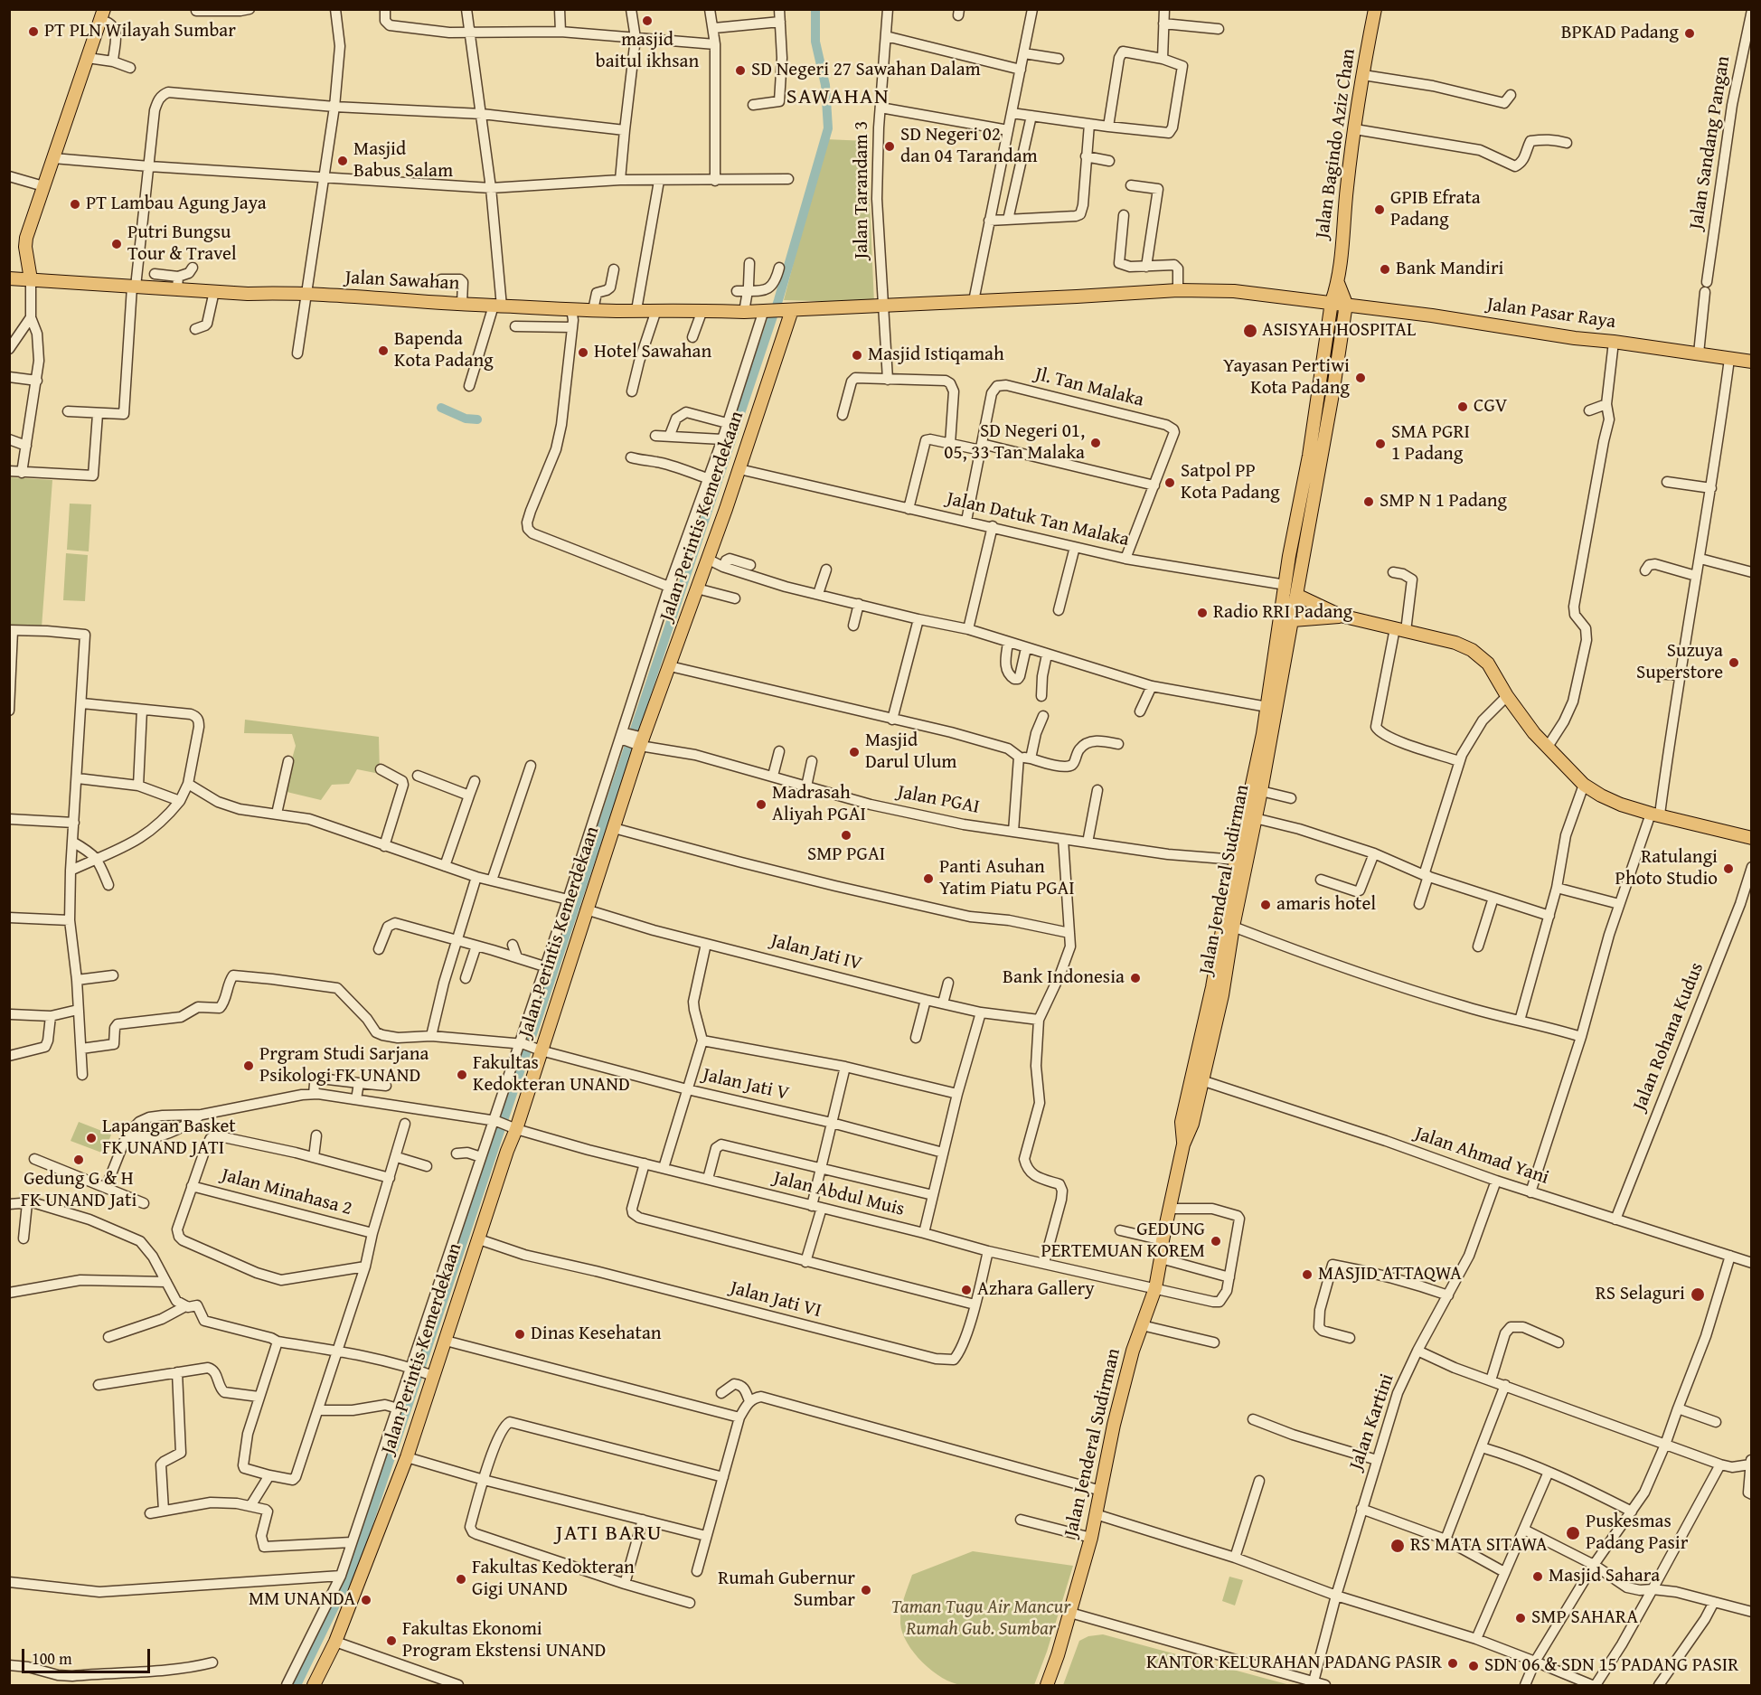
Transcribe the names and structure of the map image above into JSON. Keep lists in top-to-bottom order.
{
  "streets": {
    "main road": [
      "Jalan Bagindo Aziz Chan",
      "Jalan Sawahan",
      "Jalan Pasar Raya",
      "Jalan Perintis Kemerdekaan",
      "Jalan Jenderal Sudirman"
    ],
    "street": [
      "Jalan Sandang Pangan",
      "Jalan Tarandam 3",
      "Jl. Tan Malaka",
      "Jalan Datuk Tan Malaka",
      "Jalan PGAI",
      "Jalan Jati IV",
      "Jalan Rohana Kudus",
      "Jalan Jati V",
      "Jalan Ahmad Yani",
      "Jalan Minahasa 2",
      "Jalan Abdul Muis",
      "Jalan Jati VI",
      "Jalan Kartini"
    ]
  },
  "crossings": [
    ["Jalan Tarandam 3", "Jalan Sawahan"],
    ["Jalan Sawahan", "Jalan Perintis Kemerdekaan"],
    ["Jalan Pasar Raya", "Jalan Jenderal Sudirman"],
    ["Jl. Tan Malaka", "Jalan Datuk Tan Malaka"],
    ["Jalan Perintis Kemerdekaan", "Jalan Datuk Tan Malaka"],
    ["Jalan Perintis Kemerdekaan", "Jalan PGAI"],
    ["Jalan Perintis Kemerdekaan", "Jalan Jati IV"],
    ["Jalan Perintis Kemerdekaan", "Jalan Jati V"],
    ["Jalan Perintis Kemerdekaan", "Jalan Abdul Muis"],
    ["Jalan Perintis Kemerdekaan", "Jalan Jati VI"],
    ["Jalan Jenderal Sudirman", "Jalan Ahmad Yani"],
    ["Jalan Jenderal Sudirman", "Jalan Abdul Muis"],
    ["Jalan Rohana Kudus", "Jalan Ahmad Yani"],
    ["Jalan Ahmad Yani", "Jalan Kartini"],
    ["Jalan Abdul Muis", "Jalan Jati VI"]
  ],
  "districts": ["SAWAHAN", "JATI BARU"],
  "parks": ["Taman Tugu Air Mancur Rumah Gub. Sumbar"],
  "places": [
    "masjid baitul ikhsan",
    "PT PLN Wilayah Sumbar",
    "BPKAD Padang",
    "SD Negeri 27 Sawahan Dalam",
    "SD Negeri 02 dan 04 Tarandam",
    "Masjid Babus Salam",
    "PT Lambau Agung Jaya",
    "GPIB Efrata Padang",
    "Putri Bungsu Tour & Travel",
    "Bank Mandiri",
    "ASISYAH HOSPITAL",
    "Bapenda Kota Padang",
    "Hotel Sawahan",
    "Masjid Istiqamah",
    "Yayasan Pertiwi Kota Padang",
    "CGV",
    "SD Negeri 01, 05, 33 Tan Malaka",
    "SMA PGRI 1 Padang",
    "Satpol PP Kota Padang",
    "SMP N 1 Padang",
    "Radio RRI Padang",
    "Suzuya Superstore",
    "Masjid Darul Ulum",
    "Madrasah Aliyah PGAI",
    "SMP PGAI",
    "Ratulangi Photo Studio",
    "Panti Asuhan Yatim Piatu PGAI",
    "amaris hotel",
    "Bank Indonesia",
    "Prgram Studi Sarjana Psikologi FK UNAND",
    "Fakultas Kedokteran UNAND",
    "Lapangan Basket FK UNAND JATI",
    "Gedung G & H FK UNAND Jati",
    "GEDUNG PERTEMUAN KOREM",
    "MASJID ATTAQWA",
    "Azhara Gallery",
    "RS Selaguri",
    "Dinas Kesehatan",
    "Puskesmas Padang Pasir",
    "RS MATA SITAWA",
    "Masjid Sahara",
    "Fakultas Kedokteran Gigi UNAND",
    "Rumah Gubernur Sumbar",
    "MM UNANDA",
    "SMP SAHARA",
    "Fakultas Ekonomi Program Ekstensi UNAND",
    "KANTOR KELURAHAN PADANG PASIR",
    "SDN 06 & SDN 15 PADANG PASIR"
  ],
  "scale_bar": "100 m"
}
